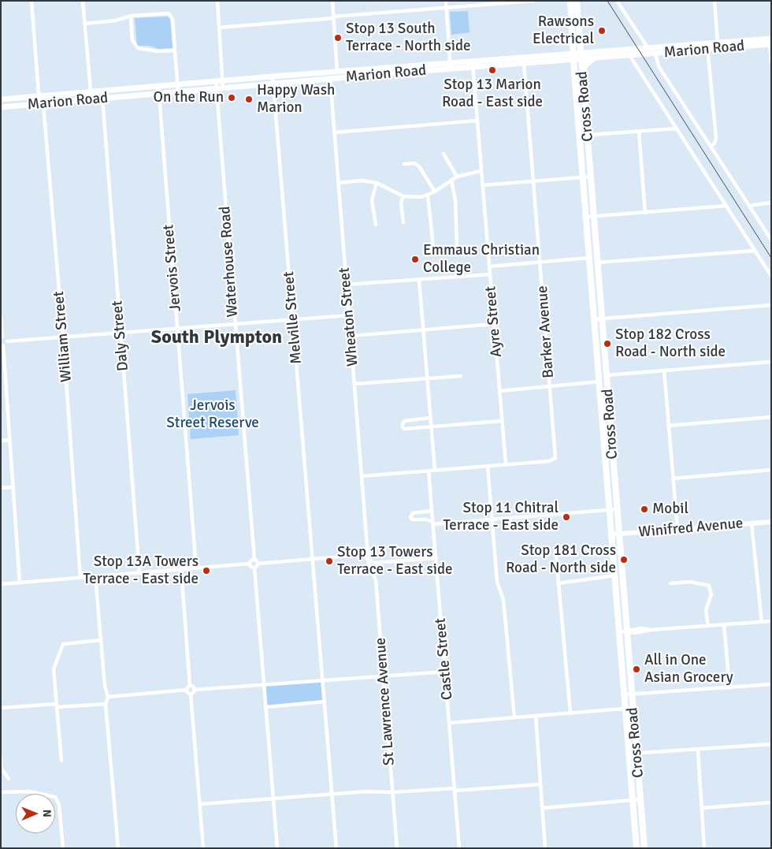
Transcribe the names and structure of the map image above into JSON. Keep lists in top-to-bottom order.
{
  "streets": {
    "highway": ["Cross Road"],
    "main road": ["Marion Road"],
    "street": [
      "Waterhouse Road",
      "Jervois Street",
      "Wheaton Street",
      "Melville Street",
      "Ayre Street",
      "Barker Avenue",
      "Daly Street",
      "William Street",
      "Winifred Avenue",
      "Castle Street",
      "St Lawrence Avenue"
    ]
  },
  "crossings": [
    ["Marion Road", "Cross Road"],
    ["Marion Road", "Waterhouse Road"],
    ["Marion Road", "Jervois Street"],
    ["Marion Road", "Wheaton Street"],
    ["Marion Road", "Melville Street"],
    ["Marion Road", "Ayre Street"],
    ["Marion Road", "Barker Avenue"],
    ["Marion Road", "Daly Street"],
    ["Marion Road", "William Street"],
    ["Cross Road", "Winifred Avenue"],
    ["Ayre Street", "Barker Avenue"]
  ],
  "districts": ["South Plympton"],
  "parks": ["Jervois Street Reserve"],
  "places": [
    "Rawsons Electrical",
    "Stop 13 South Terrace - North side",
    "Stop 13 Marion Road - East side",
    "On the Run",
    "Happy Wash Marion",
    "Emmaus Christian College",
    "Stop 182 Cross Road - North side",
    "Mobil",
    "Stop 11 Chitral Terrace - East side",
    "Stop 181 Cross Road - North side",
    "Stop 13 Towers Terrace - East side",
    "Stop 13A Towers Terrace - East side",
    "All in One Asian Grocery"
  ],
  "north": "right"
}
